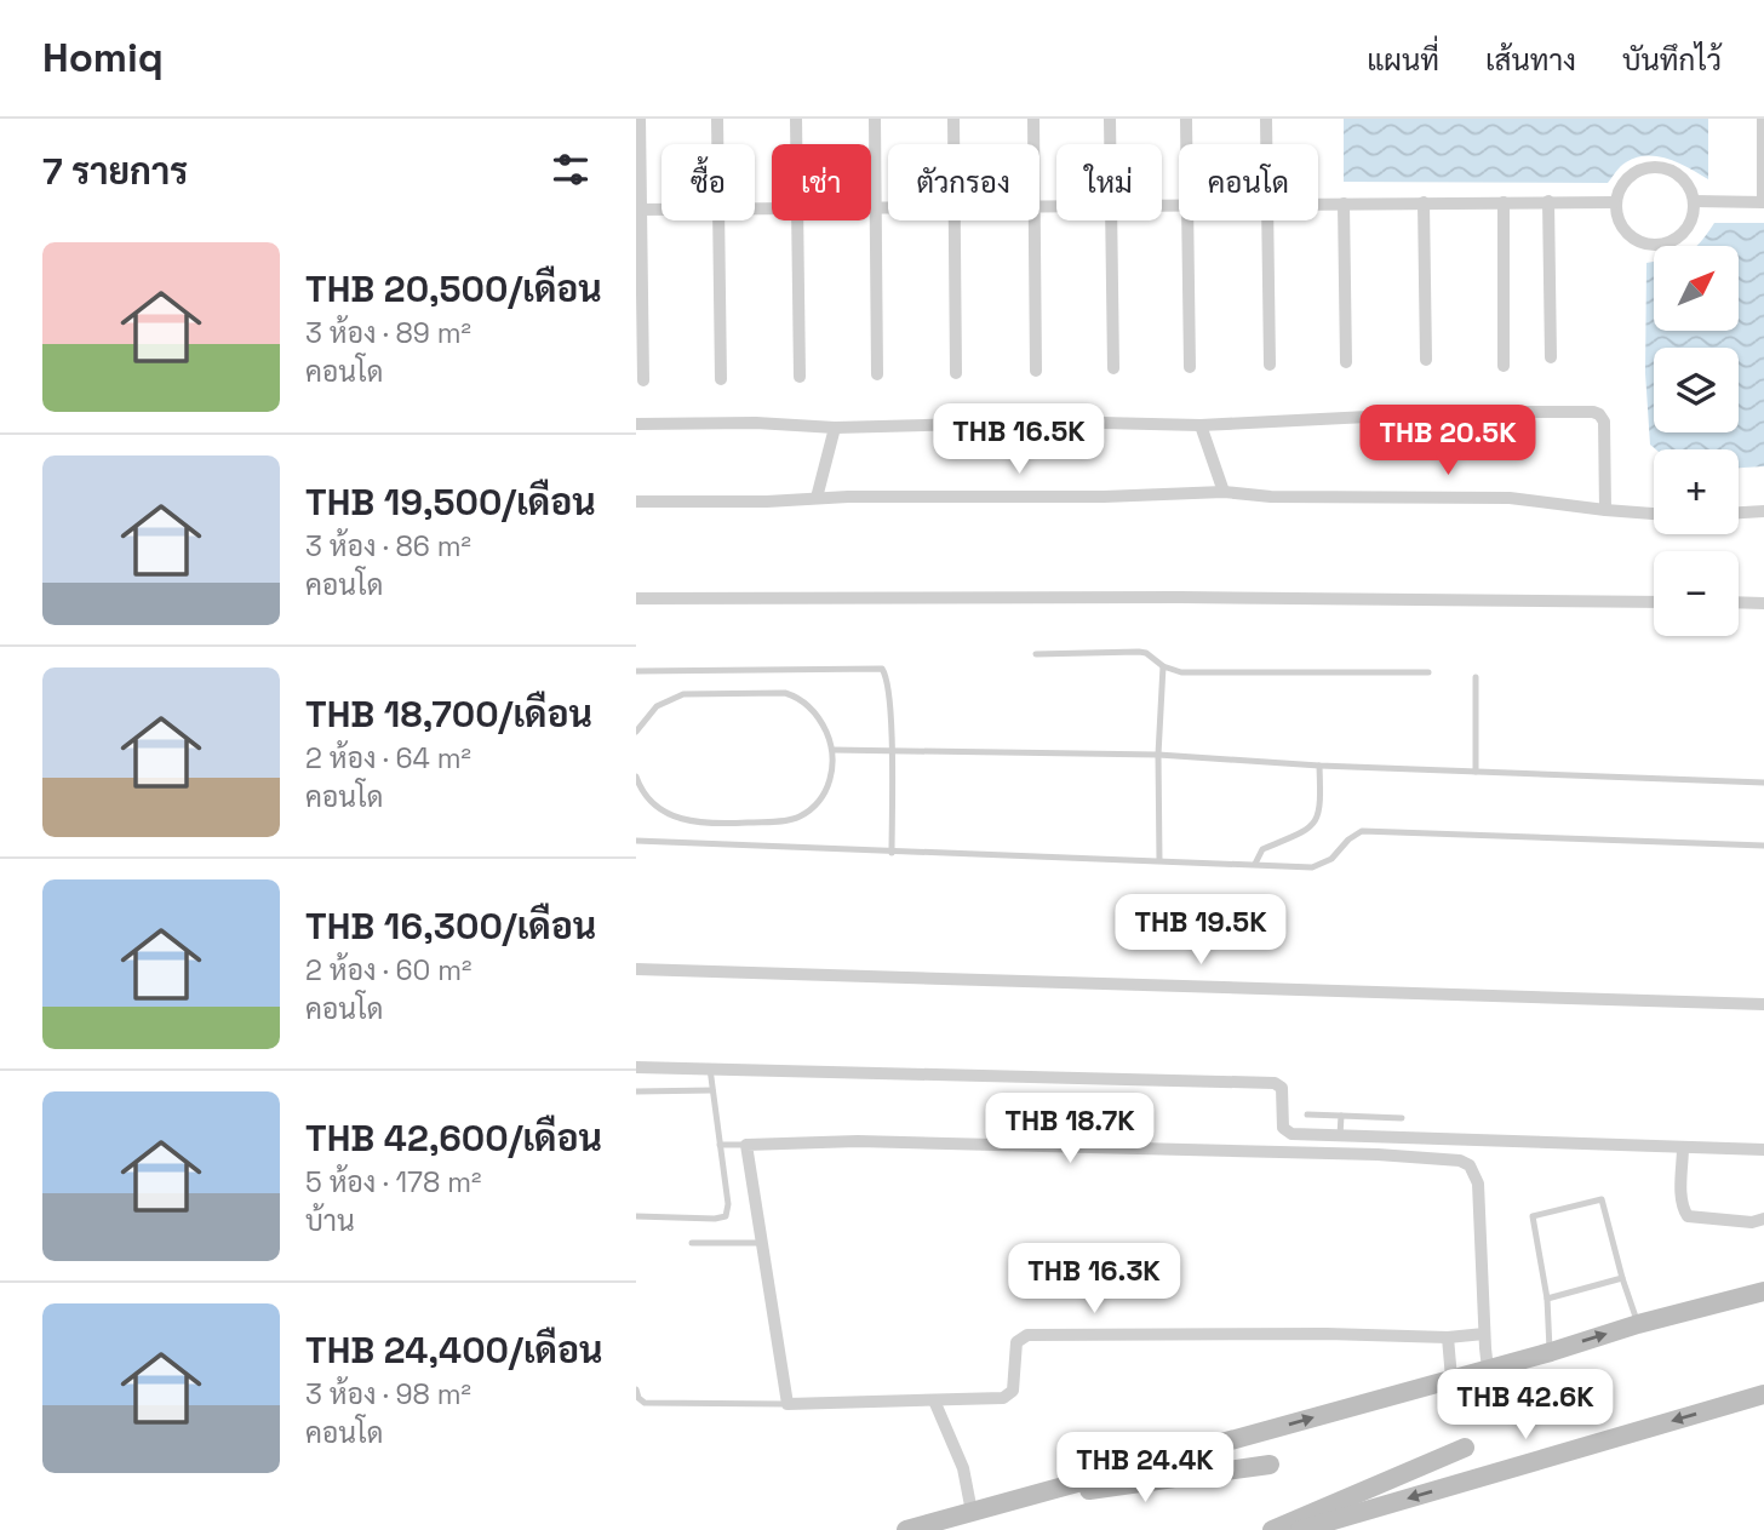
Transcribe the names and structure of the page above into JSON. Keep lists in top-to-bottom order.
{
  "north": "top right",
  "page": {
    "header": "Homiq",
    "nav": ["แผนที่", "เส้นทาง", "บันทึกไว้"],
    "heading": "7 รายการ",
    "chip": [
      "ซื้อ",
      "เช่า",
      "ตัวกรอง",
      "ใหม่",
      "คอนโด"
    ],
    "list": [
      {
        "name": "THB 20,500/เดือน",
        "note": "3 ห้อง · 89 m² · คอนโด"
      },
      {
        "name": "THB 19,500/เดือน",
        "note": "3 ห้อง · 86 m² · คอนโด"
      },
      {
        "name": "THB 18,700/เดือน",
        "note": "2 ห้อง · 64 m² · คอนโด"
      },
      {
        "name": "THB 16,300/เดือน",
        "note": "2 ห้อง · 60 m² · คอนโด"
      },
      {
        "name": "THB 42,600/เดือน",
        "note": "5 ห้อง · 178 m² · บ้าน"
      },
      {
        "name": "THB 24,400/เดือน",
        "note": "3 ห้อง · 98 m² · คอนโด"
      }
    ],
    "map_buttons": ["+", "−"],
    "price": [
      "THB 16.5K",
      "THB 20.5K",
      "THB 19.5K",
      "THB 18.7K",
      "THB 16.3K",
      "THB 42.6K",
      "THB 24.4K"
    ]
  }
}
